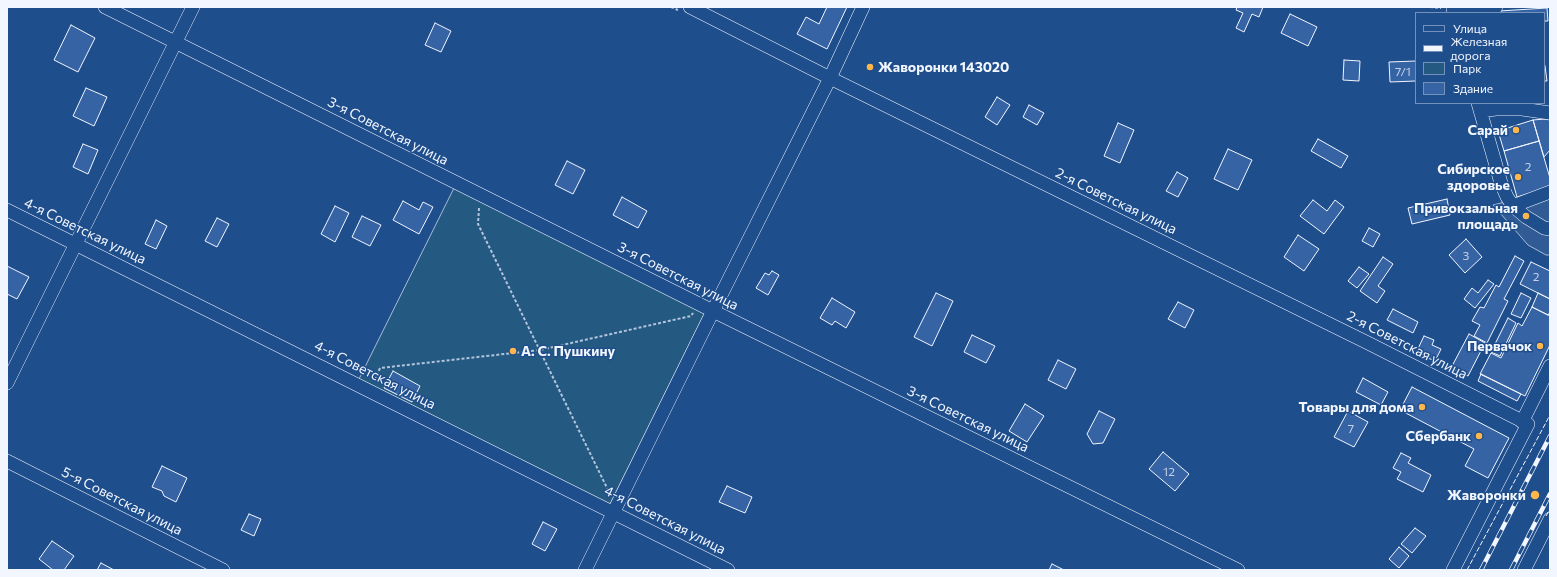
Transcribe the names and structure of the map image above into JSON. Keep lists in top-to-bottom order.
{
  "streets": {
    "street": [
      "3-я Советская улица",
      "2-я Советская улица",
      "4-я Советская улица",
      "5-я Советская улица"
    ]
  },
  "places": [
    "Жаворонки 143020",
    "Сарай",
    "Сибирское здоровье",
    "Привокзальная площадь",
    "Первачок",
    "А. С. Пушкину",
    "Товары для дома",
    "Сбербанк",
    "Жаворонки"
  ],
  "house_numbers": [
    "7/1",
    "2",
    "3",
    "2",
    "7",
    "12"
  ],
  "legend": [
    "Улица",
    "Железная дорога",
    "Парк",
    "Здание"
  ]
}
